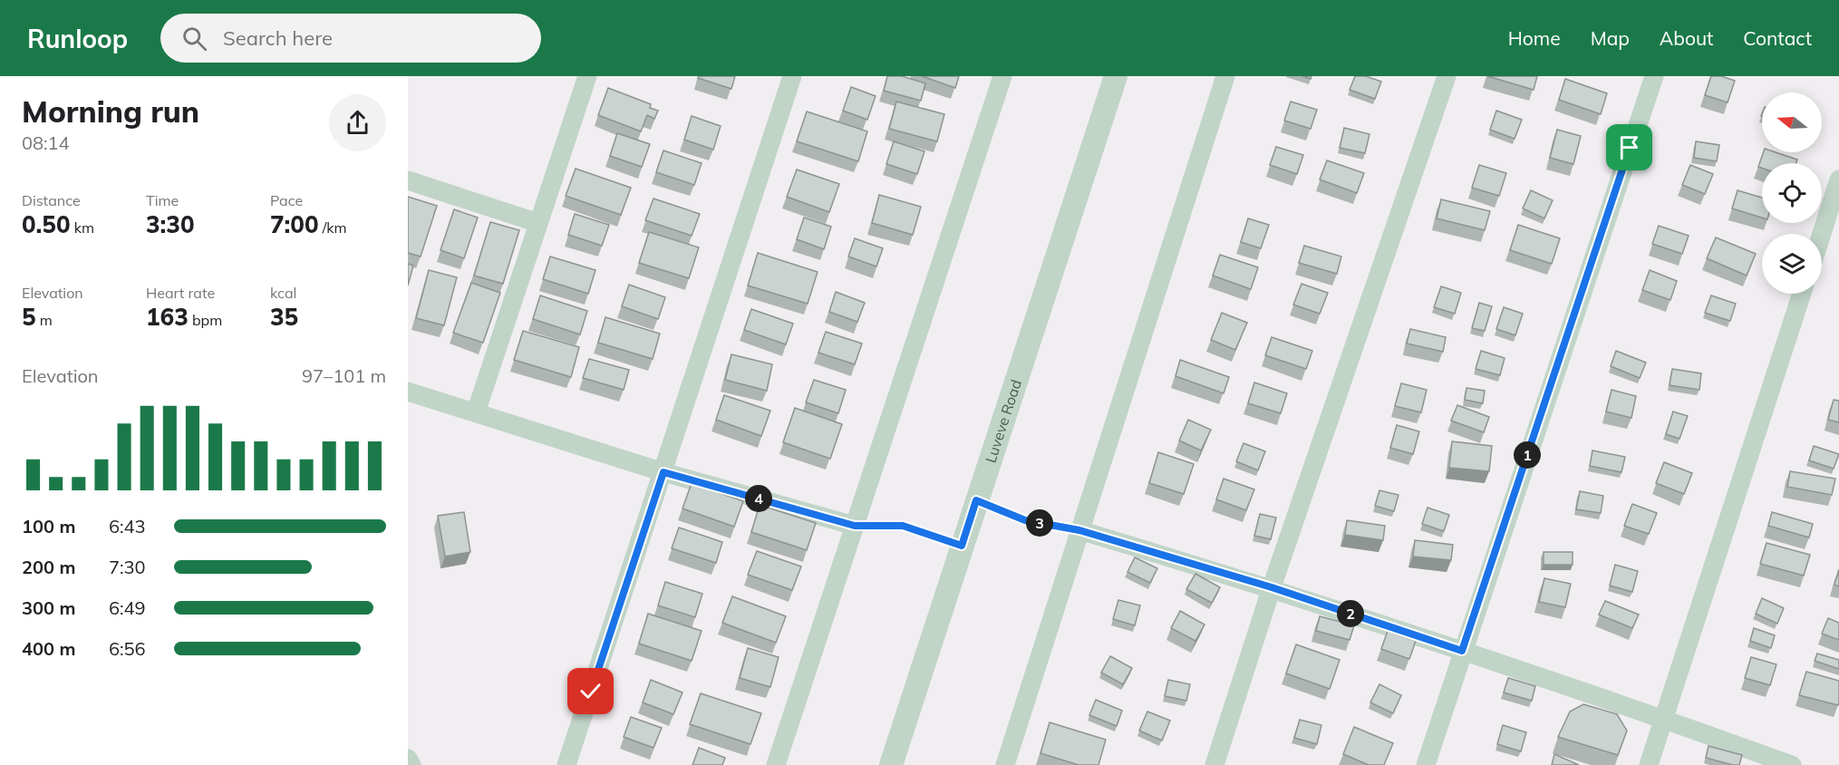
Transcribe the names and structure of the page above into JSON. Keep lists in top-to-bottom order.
{
  "streets": {
    "street": ["Luveve Road"]
  },
  "north": "left",
  "page": {
    "header": "Runloop",
    "search": "Search here",
    "nav": [
      "Home",
      "Map",
      "About",
      "Contact"
    ],
    "heading": ["Morning run", "08:14"],
    "stats": [
      ["Distance", "0.50 km"],
      ["Time", "3:30"],
      ["Pace", "7:00 /km"],
      ["Elevation", "5 m"],
      ["Heart rate", "163 bpm"],
      ["kcal", "35"]
    ],
    "chart": ["Elevation", "97–101 m"],
    "pins": [
      "1",
      "4",
      "3",
      "2"
    ],
    "list": [
      {
        "name": "100 m",
        "note": "6:43"
      },
      {
        "name": "200 m",
        "note": "7:30"
      },
      {
        "name": "300 m",
        "note": "6:49"
      },
      {
        "name": "400 m",
        "note": "6:56"
      }
    ]
  }
}
